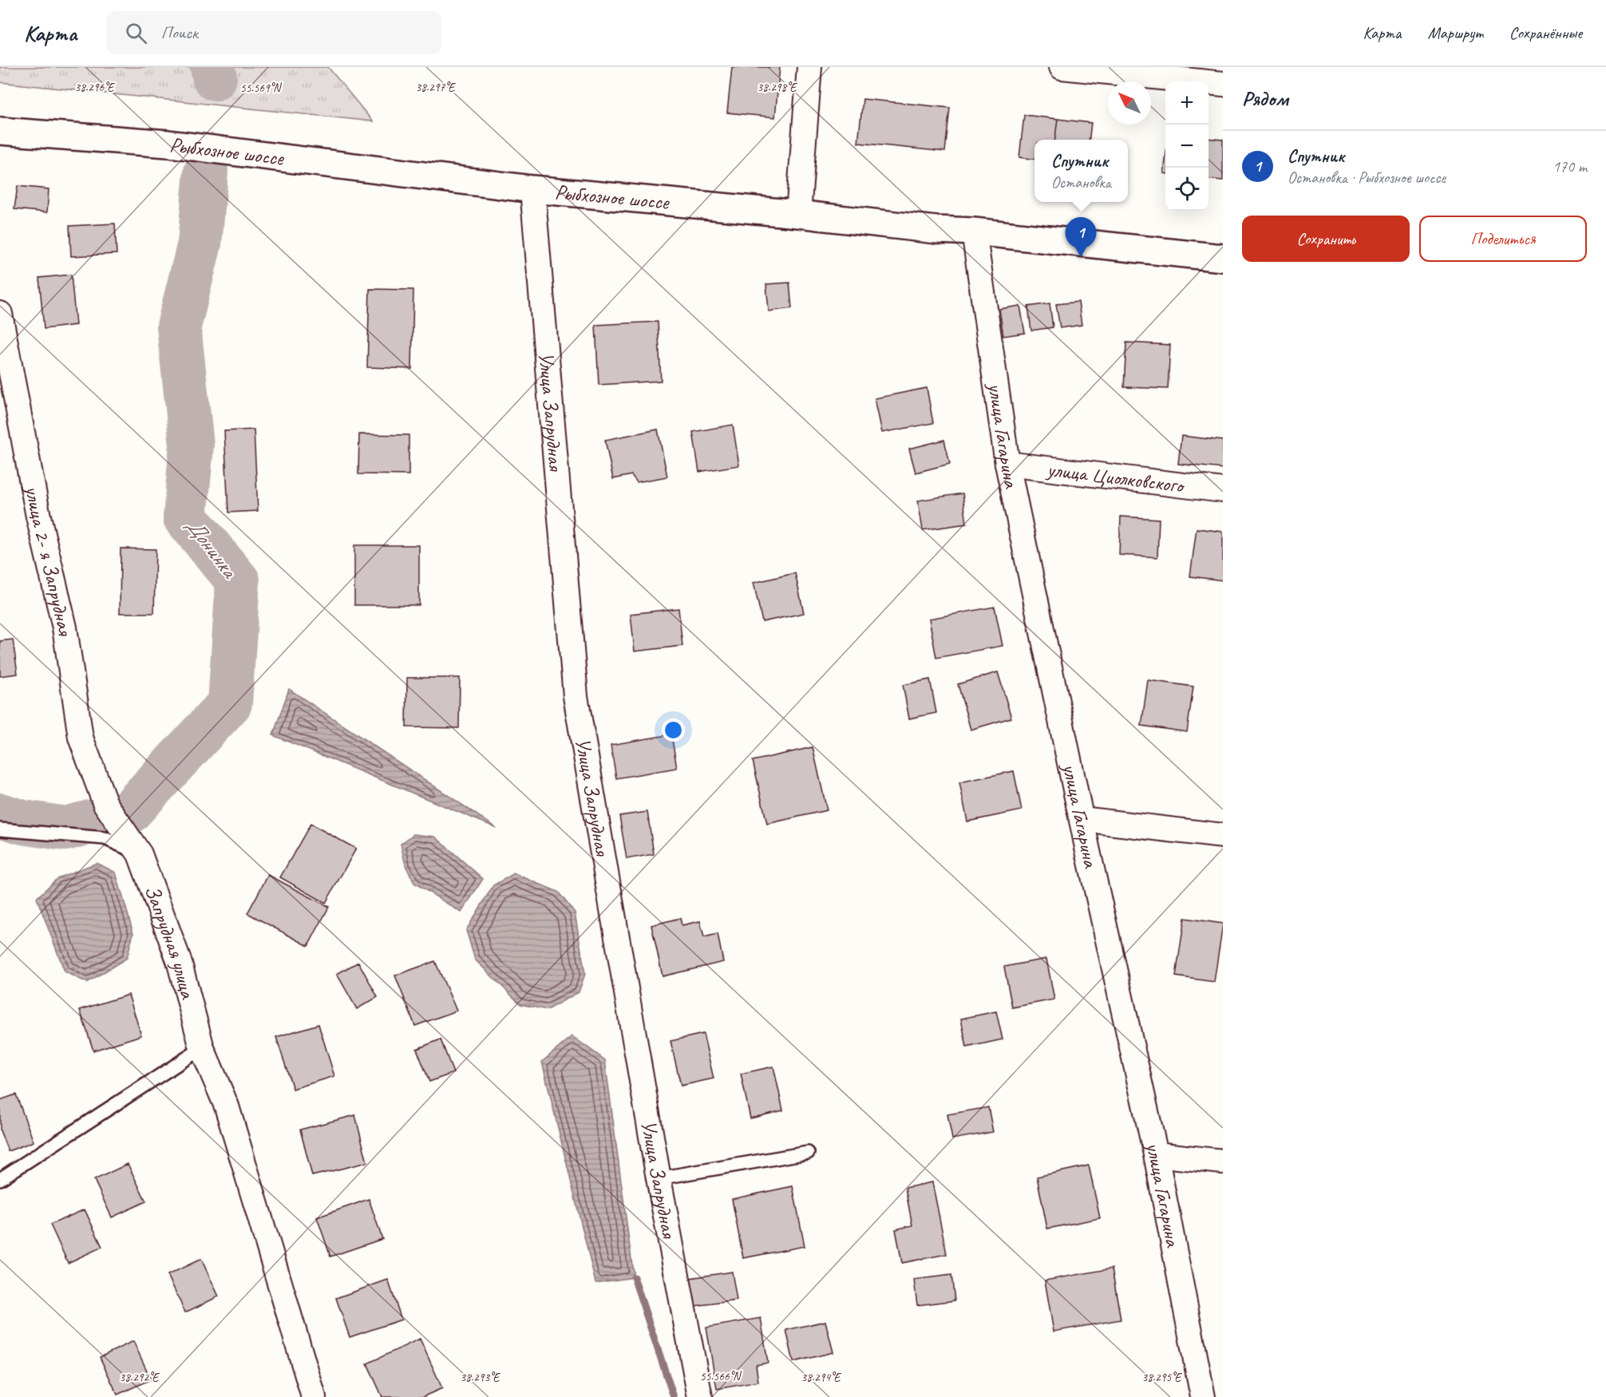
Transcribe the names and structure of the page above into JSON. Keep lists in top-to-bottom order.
{
  "streets": {
    "street": [
      "Рыбхозное шоссе",
      "Улица Запрудная",
      "улица Гагарина",
      "улица Циолковского",
      "улица 2- я Запрудная",
      "Запрудная улица"
    ]
  },
  "crossings": [
    ["Рыбхозное шоссе", "Улица Запрудная"],
    ["Рыбхозное шоссе", "улица Гагарина"],
    ["улица Гагарина", "улица Циолковского"],
    ["улица 2- я Запрудная", "Запрудная улица"]
  ],
  "water": ["Донинка"],
  "north": "top left",
  "page": {
    "header": "Карта",
    "search": "Поиск",
    "nav": ["Карта", "Маршрут", "Сохранённые"],
    "heading": "Рядом",
    "map_buttons": ["+", "−"],
    "list": [
      {
        "mark": "1",
        "name": "Спутник",
        "note": "Остановка · Рыбхозное шоссе",
        "value": "170 m"
      }
    ],
    "popup": ["Спутник", "Остановка"],
    "buttons": ["Сохранить", "Поделиться"],
    "pins": "1"
  },
  "coordinates": [
    "38.296°E",
    "38.297°E",
    "38.298°E",
    "55.569°N",
    "55.566°N",
    "38.292°E",
    "38.293°E",
    "38.294°E",
    "38.295°E"
  ]
}
